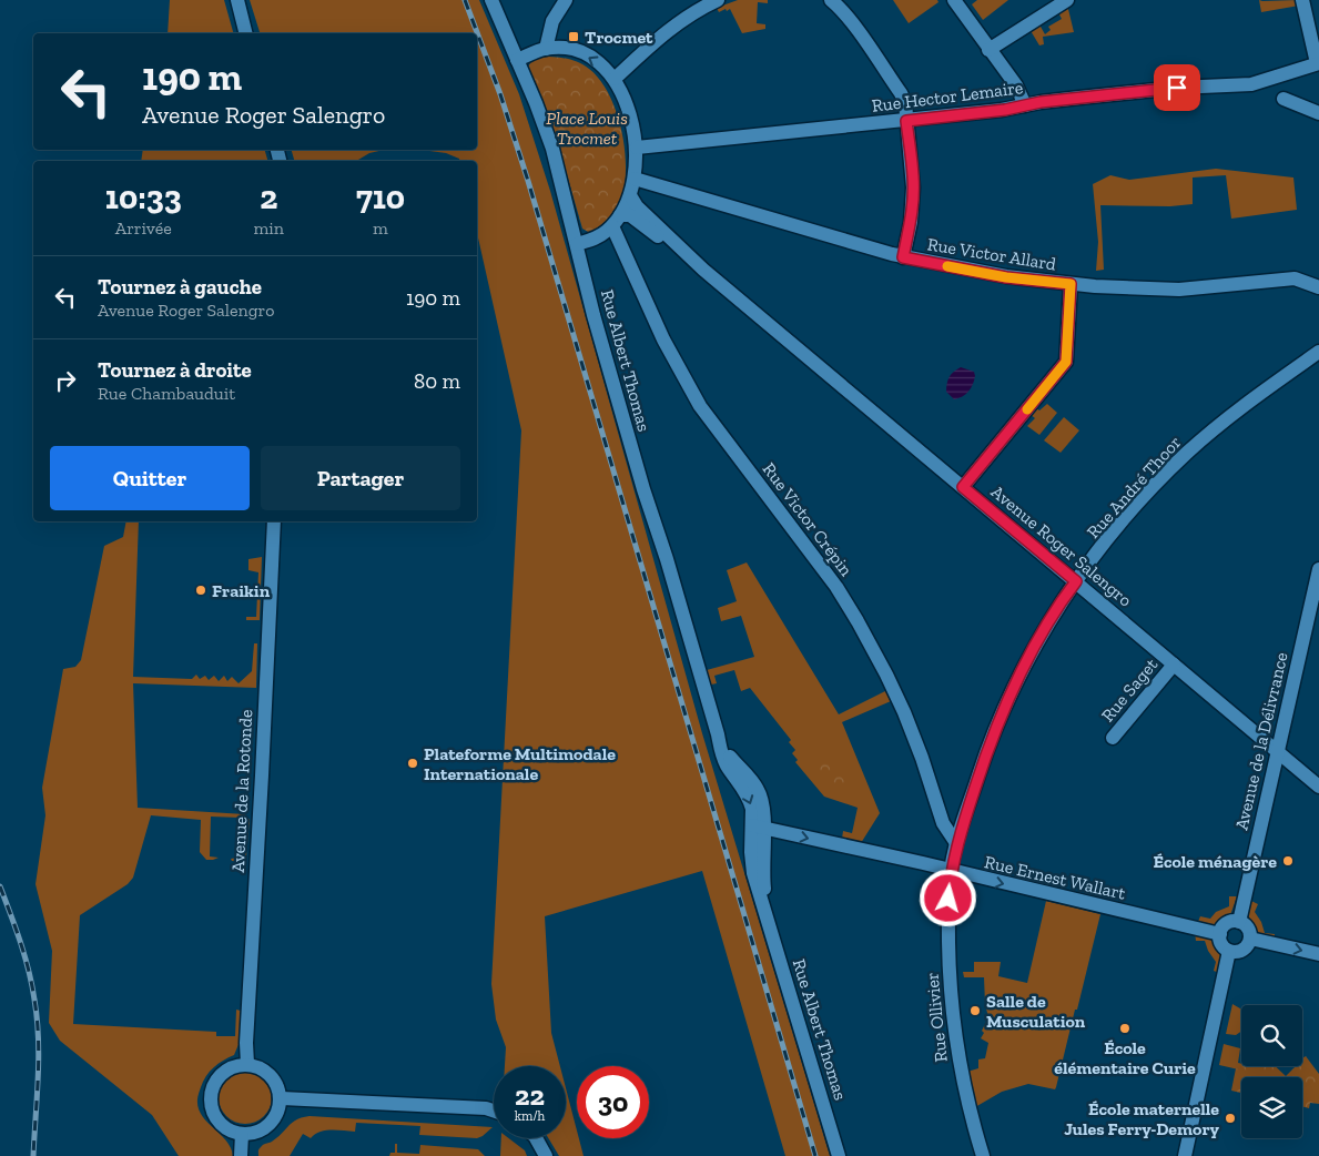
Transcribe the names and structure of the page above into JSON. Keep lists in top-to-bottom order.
{
  "streets": {
    "street": [
      "Rue Hector Lemaire",
      "Rue Victor Allard",
      "Rue Albert Thomas",
      "Rue André Thoor",
      "Rue Victor Crépin",
      "Avenue Roger Salengro",
      "Rue Saget",
      "Avenue de la Délivrance",
      "Avenue de la Rotonde",
      "Rue Ernest Wallart",
      "Rue Ollivier"
    ]
  },
  "crossings": [
    ["Rue Albert Thomas", "Rue Ernest Wallart"],
    ["Rue André Thoor", "Rue Victor Crépin"],
    ["Rue André Thoor", "Avenue Roger Salengro"],
    ["Rue André Thoor", "Rue Ernest Wallart"],
    ["Rue André Thoor", "Rue Ollivier"],
    ["Rue Victor Crépin", "Avenue Roger Salengro"],
    ["Avenue Roger Salengro", "Rue Saget"],
    ["Avenue Roger Salengro", "Avenue de la Délivrance"],
    ["Avenue de la Délivrance", "Rue Ernest Wallart"],
    ["Rue Ernest Wallart", "Rue Ollivier"]
  ],
  "one_way": ["Rue Ernest Wallart"],
  "parks": ["Place Louis Trocmet"],
  "places": {
    "transit": ["Trocmet"],
    "other": [
      "Fraikin",
      "Plateforme Multimodale Internationale",
      "École ménagère",
      "Salle de Musculation",
      "École élémentaire Curie",
      "École maternelle Jules Ferry-Demory"
    ]
  },
  "page": {
    "turn": ["190 m", "Avenue Roger Salengro"],
    "eta": [
      "10:33",
      "Arrivée",
      "2",
      "min",
      "710",
      "m"
    ],
    "list": [
      {
        "name": "Tournez à gauche",
        "note": "Avenue Roger Salengro",
        "value": "190 m"
      },
      {
        "name": "Tournez à droite",
        "note": "Rue Chambauduit",
        "value": "80 m"
      }
    ],
    "buttons": ["Quitter", "Partager"],
    "speed": "22 km/h",
    "limit": "30"
  }
}
